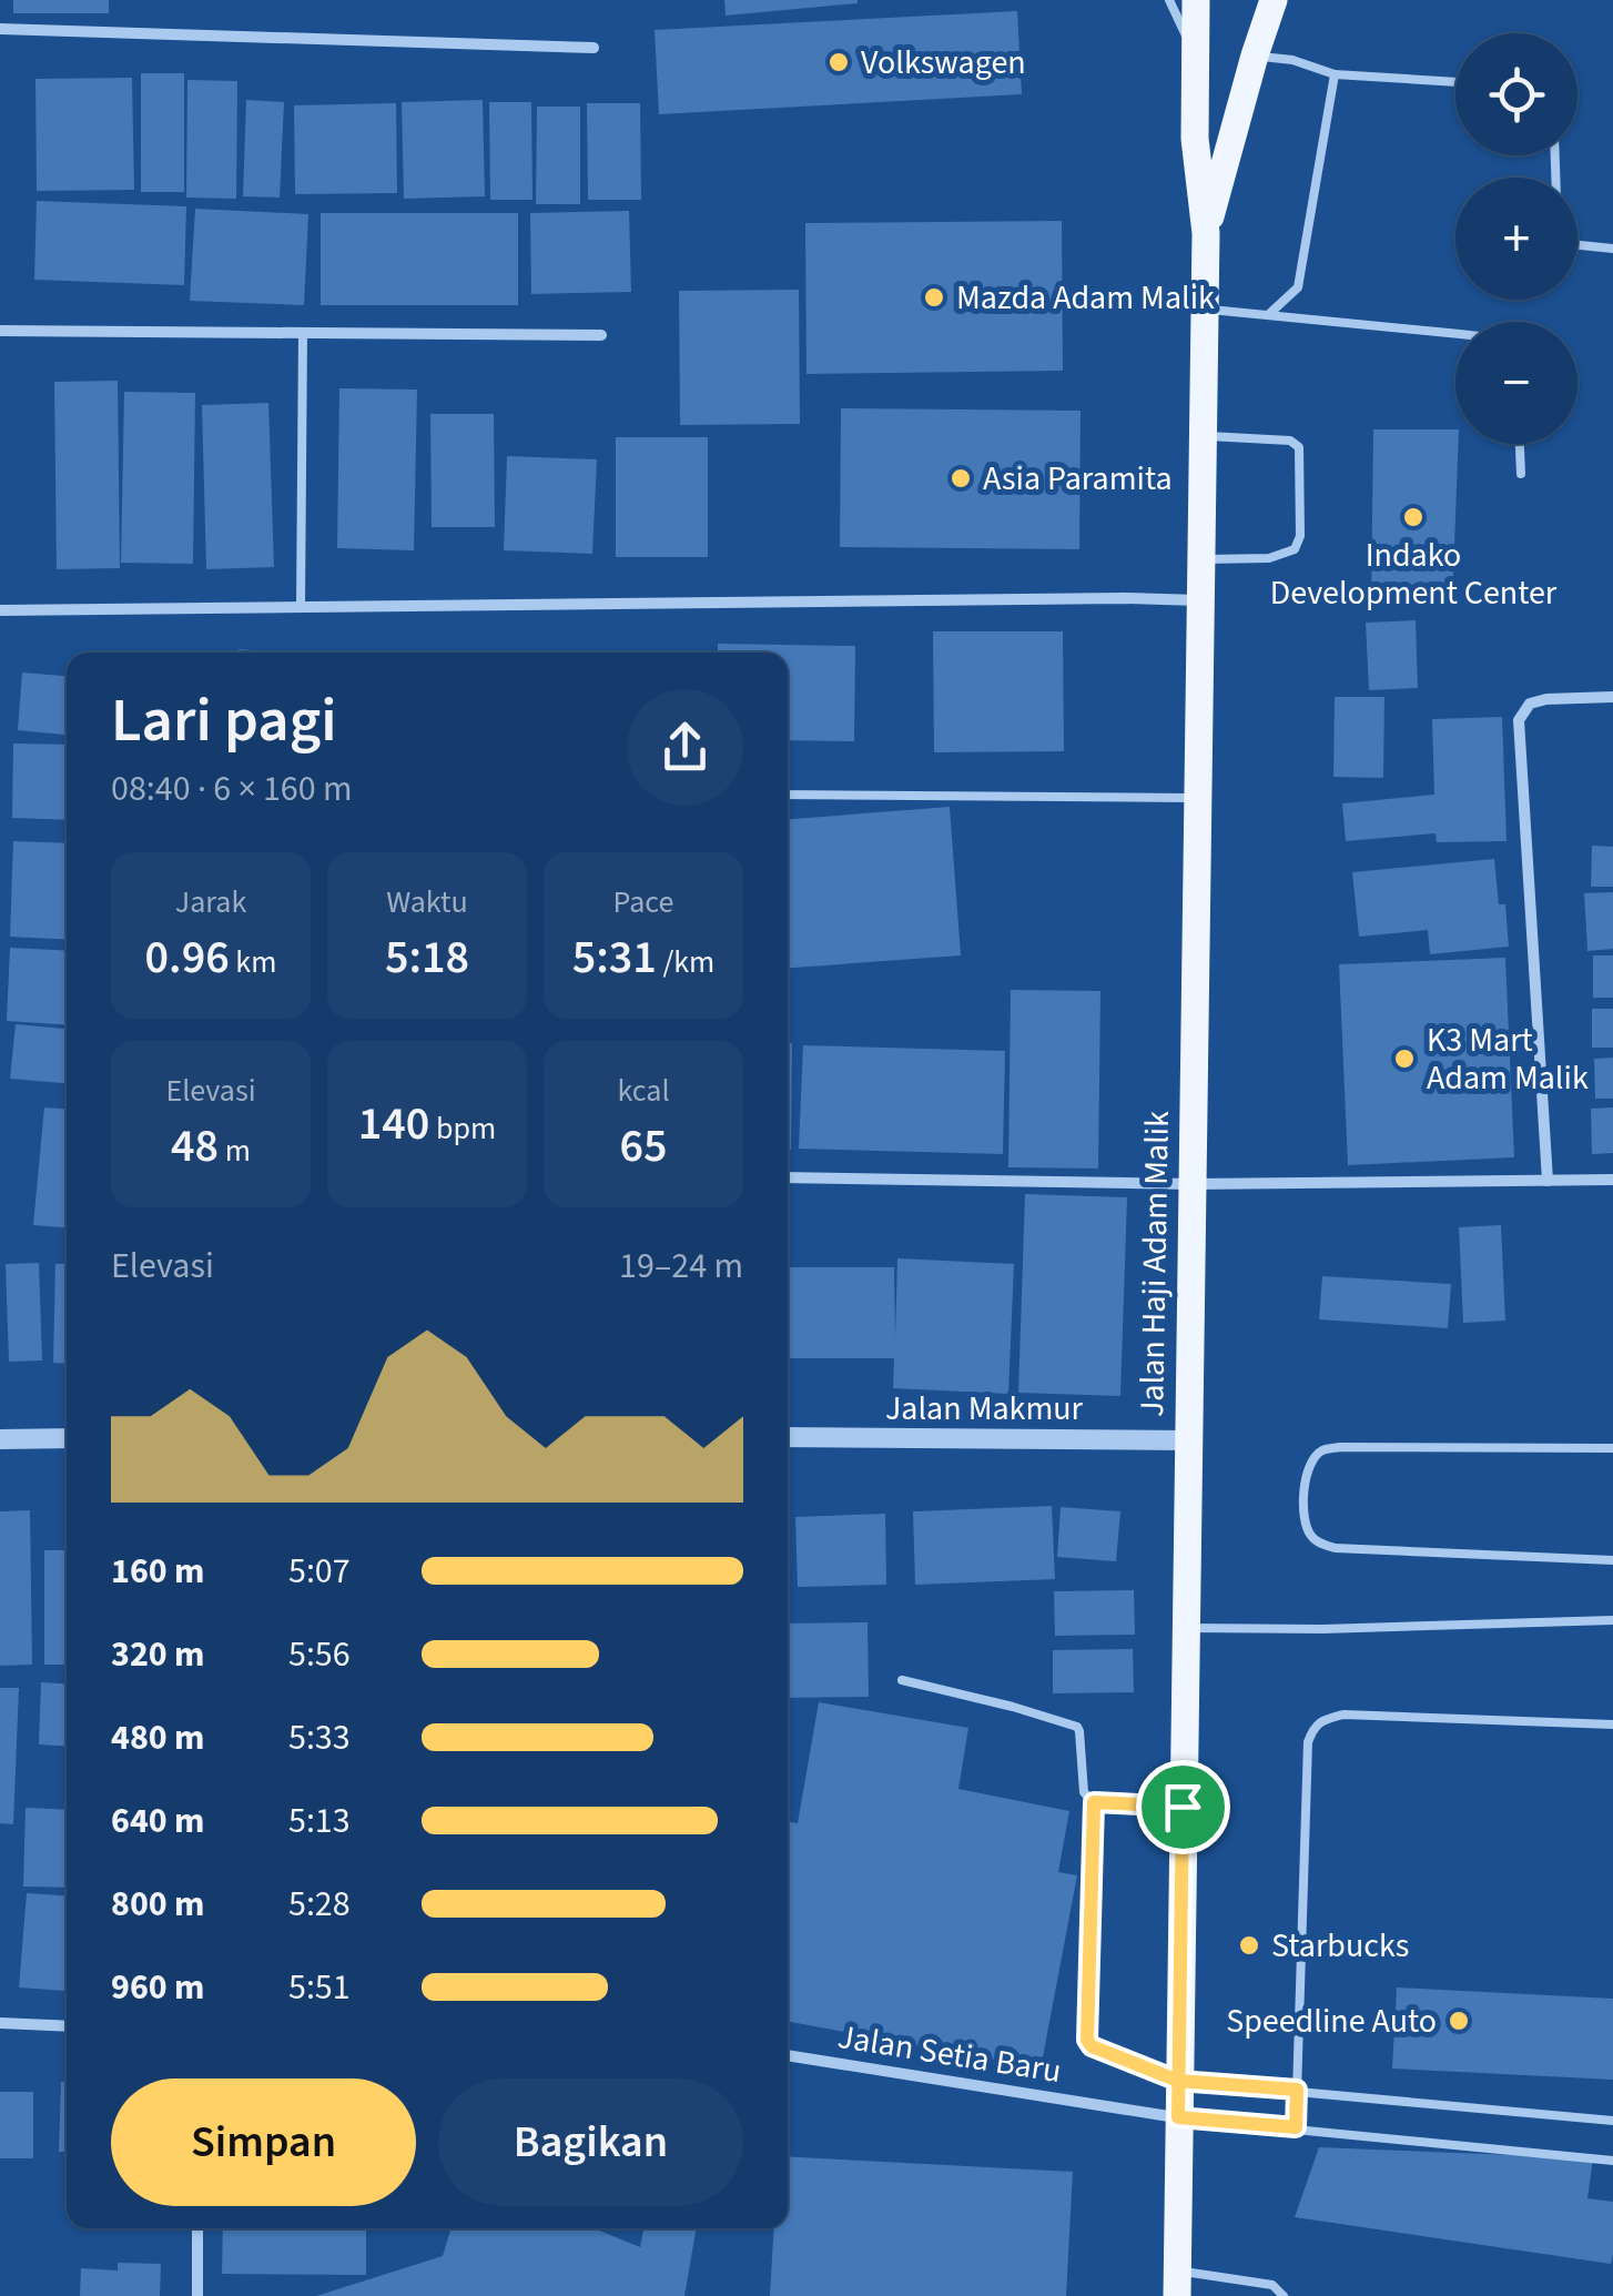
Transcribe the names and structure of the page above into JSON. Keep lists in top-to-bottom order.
{
  "streets": {
    "main road": ["Jalan Haji Adam Malik"],
    "street": ["Jalan Makmur", "Jalan Setia Baru"]
  },
  "crossings": [
    ["Jalan Haji Adam Malik", "Jalan Makmur"],
    ["Jalan Haji Adam Malik", "Jalan Setia Baru"]
  ],
  "places": [
    "Volkswagen",
    "Mazda Adam Malik",
    "Asia Paramita",
    "Indako Development Center",
    "K3 Mart Adam Malik",
    "Starbucks",
    "Speedline Auto"
  ],
  "page": {
    "map_buttons": ["+", "−"],
    "heading": ["Lari pagi", "08:40 · 6 × 160 m"],
    "stats": [
      ["Jarak", "0.96 km"],
      ["Waktu", "5:18"],
      ["Pace", "5:31 /km"],
      ["Elevasi", "48 m"],
      ["140 bpm"],
      ["kcal", "65"]
    ],
    "chart": ["Elevasi", "19–24 m"],
    "list": [
      {
        "name": "160 m",
        "note": "5:07"
      },
      {
        "name": "320 m",
        "note": "5:56"
      },
      {
        "name": "480 m",
        "note": "5:33"
      },
      {
        "name": "640 m",
        "note": "5:13"
      },
      {
        "name": "800 m",
        "note": "5:28"
      },
      {
        "name": "960 m",
        "note": "5:51"
      }
    ],
    "buttons": ["Simpan", "Bagikan"]
  }
}
